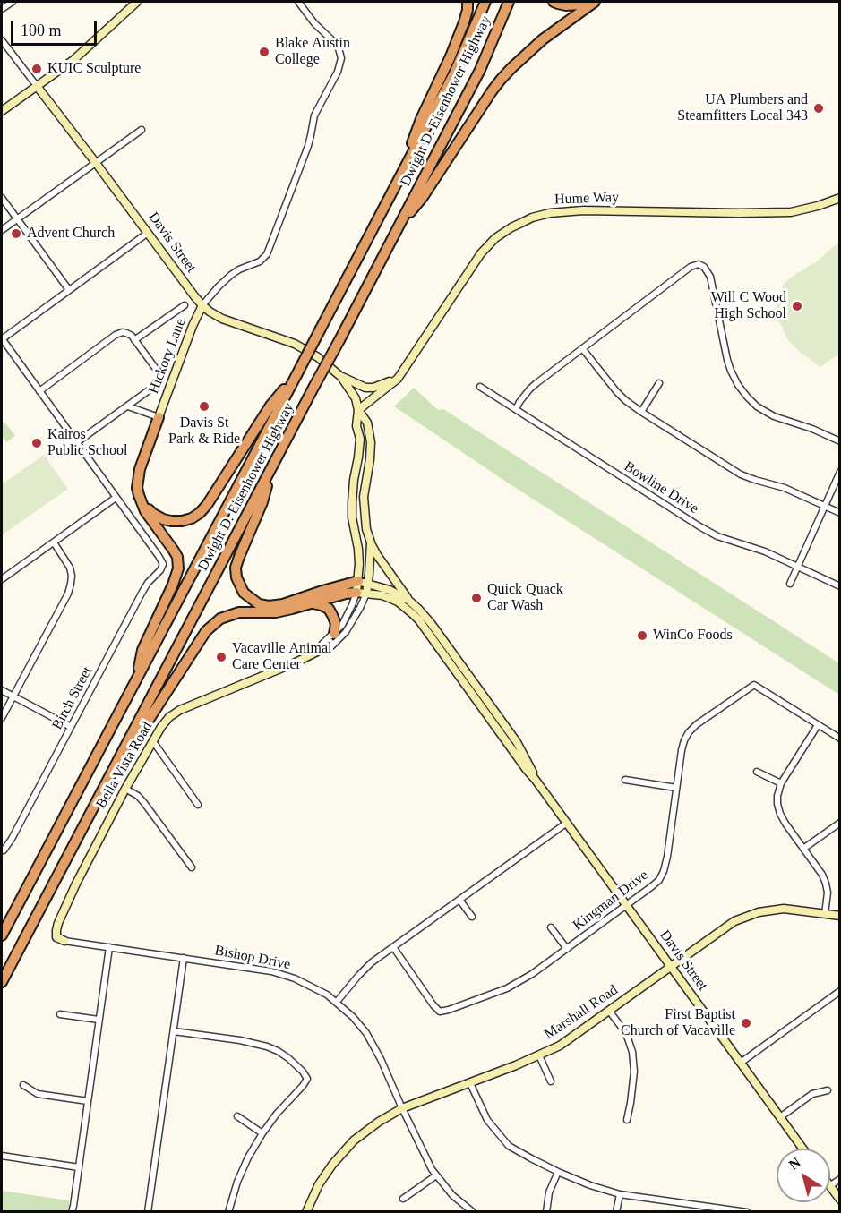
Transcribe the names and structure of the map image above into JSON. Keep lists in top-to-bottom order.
{
  "streets": {
    "highway": ["Dwight D. Eisenhower Highway"],
    "street": [
      "Hume Way",
      "Davis Street",
      "Hickory Lane",
      "Bowline Drive",
      "Birch Street",
      "Bella Vista Road",
      "Kingman Drive",
      "Bishop Drive",
      "Marshall Road"
    ]
  },
  "crossings": [
    ["Hume Way", "Davis Street"],
    ["Davis Street", "Hickory Lane"],
    ["Davis Street", "Bella Vista Road"],
    ["Davis Street", "Kingman Drive"],
    ["Davis Street", "Marshall Road"],
    ["Bella Vista Road", "Bishop Drive"],
    ["Bishop Drive", "Marshall Road"]
  ],
  "places": [
    "Blake Austin College",
    "KUIC Sculpture",
    "UA Plumbers and Steamfitters Local 343",
    "Advent Church",
    "Will C Wood High School",
    "Davis St Park & Ride",
    "Kairos Public School",
    "Quick Quack Car Wash",
    "WinCo Foods",
    "Vacaville Animal Care Center",
    "First Baptist Church of Vacaville"
  ],
  "scale_bar": "100 m",
  "north": "top left"
}
